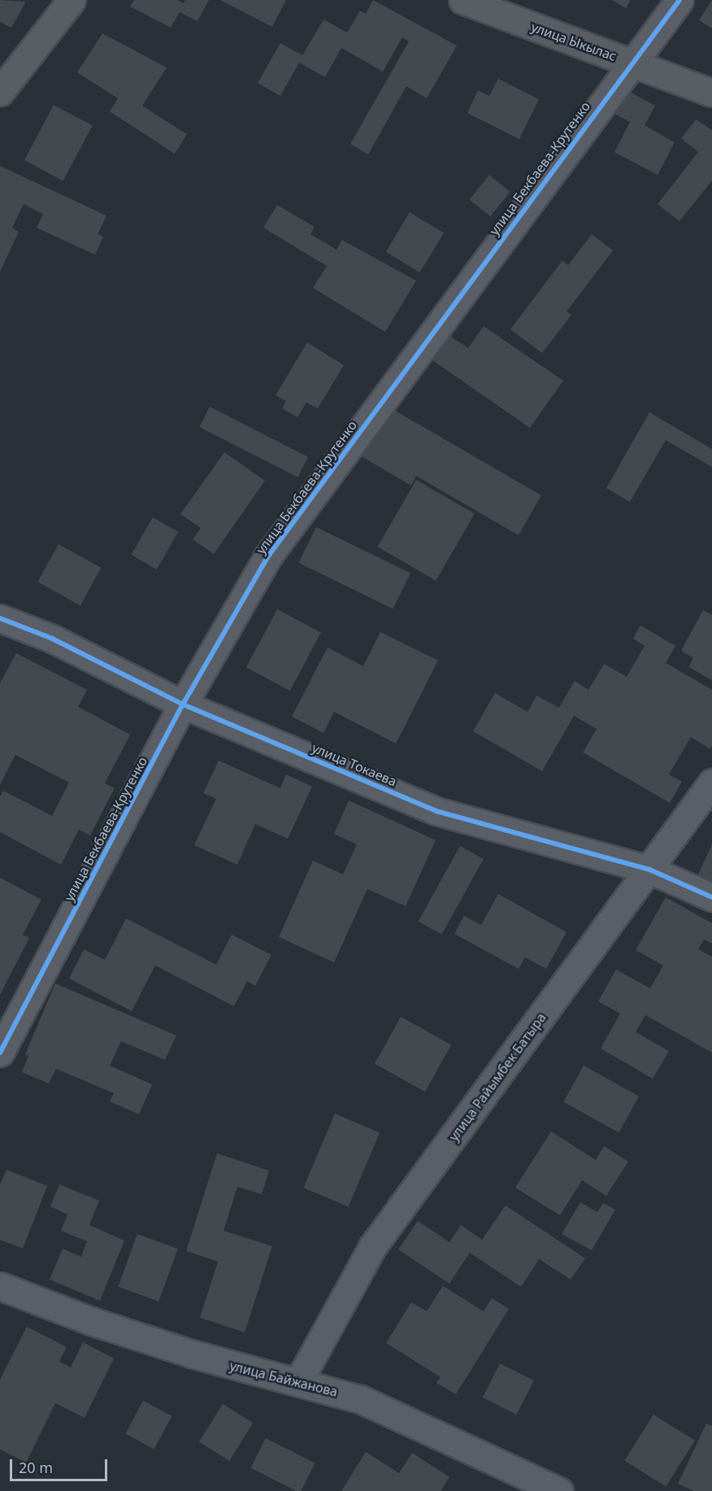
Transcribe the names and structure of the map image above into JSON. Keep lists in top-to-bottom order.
{
  "streets": {
    "street": [
      "улица Ыкылас",
      "улица Бекбаева-Крутенко",
      "улица Токаева",
      "улица Райымбек Батыра",
      "улица Байжанова"
    ]
  },
  "crossings": [
    ["улица Ыкылас", "улица Бекбаева-Крутенко"],
    ["улица Бекбаева-Крутенко", "улица Токаева"],
    ["улица Токаева", "улица Райымбек Батыра"],
    ["улица Райымбек Батыра", "улица Байжанова"]
  ],
  "scale_bar": "20 m"
}
